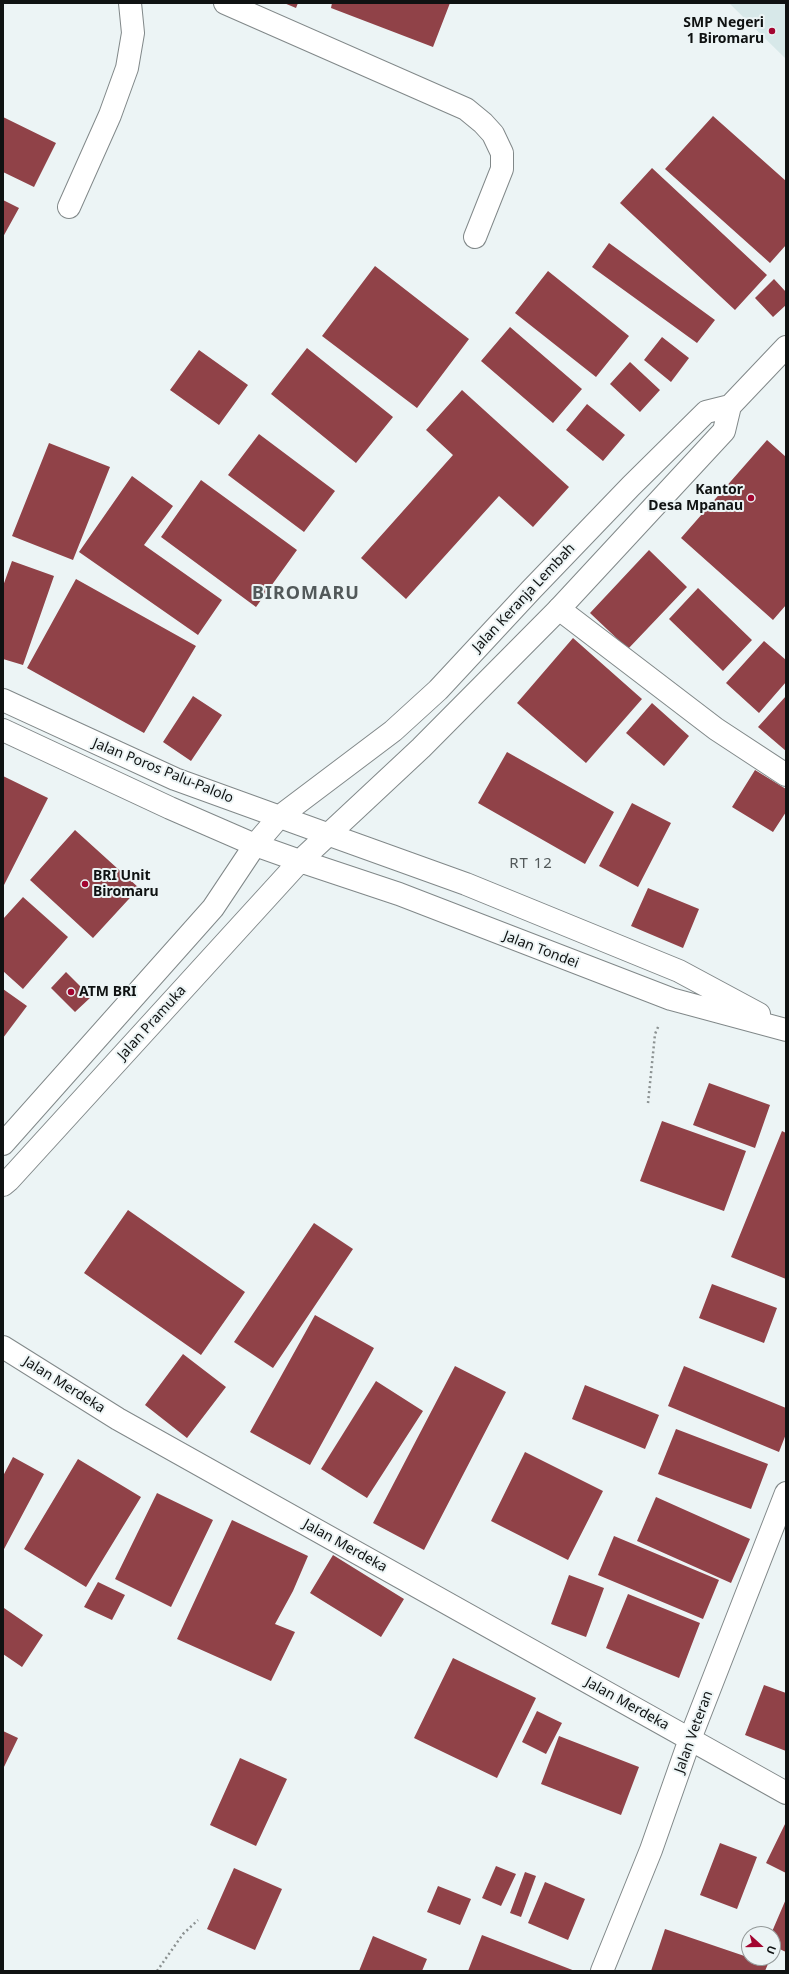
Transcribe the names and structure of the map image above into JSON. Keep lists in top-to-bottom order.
{
  "streets": {
    "street": [
      "Jalan Keranja Lembah",
      "Jalan Poros Palu-Palolo",
      "Jalan Tondei",
      "Jalan Pramuka",
      "Jalan Merdeka",
      "Jalan Veteran"
    ]
  },
  "crossings": [
    ["Jalan Keranja Lembah", "Jalan Poros Palu-Palolo"],
    ["Jalan Keranja Lembah", "Jalan Pramuka"],
    ["Jalan Poros Palu-Palolo", "Jalan Tondei"],
    ["Jalan Poros Palu-Palolo", "Jalan Pramuka"],
    ["Jalan Tondei", "Jalan Pramuka"],
    ["Jalan Merdeka", "Jalan Veteran"]
  ],
  "districts": ["BIROMARU", "RT 12"],
  "places": [
    "SMP Negeri 1 Biromaru",
    "Kantor Desa Mpanau",
    "BRI Unit Biromaru",
    "ATM BRI"
  ],
  "north": "right"
}
